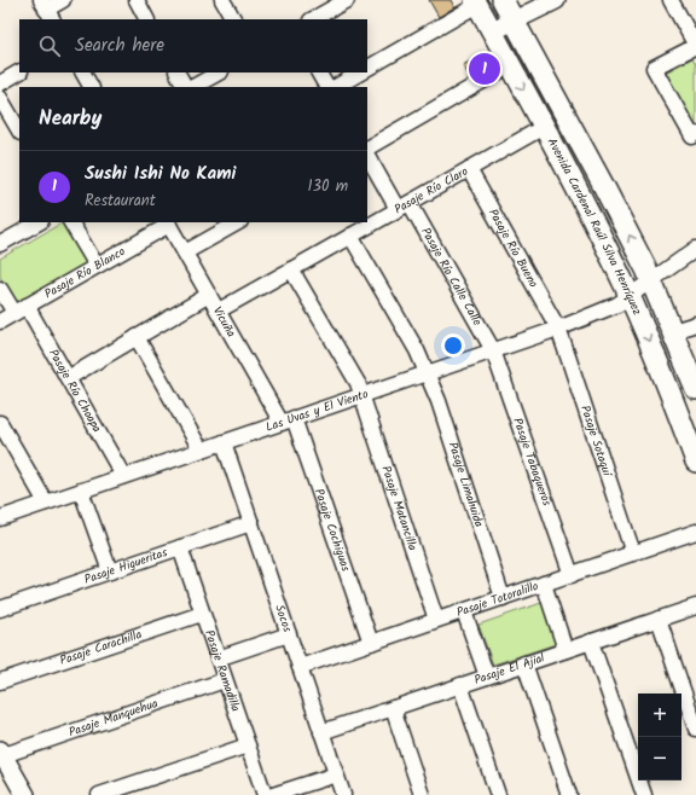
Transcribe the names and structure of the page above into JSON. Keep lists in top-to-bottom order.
{
  "streets": {
    "main road": ["Avenida Cardenal Raúl Silva Henríquez"],
    "street": [
      "Pasaje Río Claro",
      "Pasaje Río Bueno",
      "Pasaje Río Blanco",
      "Pasaje Río Calle Calle",
      "Vicuña",
      "Pasaje Río Choapa",
      "Las Uvas y El Viento",
      "Pasaje Sotaquí",
      "Pasaje Tabaqueros",
      "Pasaje Limahuida",
      "Pasaje Matancilla",
      "Pasaje Cochiguas",
      "Pasaje Higueritas",
      "Pasaje Totoralillo",
      "Socos",
      "Pasaje Carachilla",
      "Pasaje El Ajial",
      "Pasaje Ramadilla",
      "Pasaje Manquehua"
    ]
  },
  "crossings": [
    ["Pasaje Río Claro", "Avenida Cardenal Raúl Silva Henríquez"],
    ["Pasaje Río Claro", "Pasaje Río Bueno"],
    ["Pasaje Río Claro", "Pasaje Río Calle Calle"],
    ["Pasaje Río Claro", "Vicuña"],
    ["Pasaje Río Claro", "Pasaje Limahuida"],
    ["Pasaje Río Claro", "Pasaje Matancilla"],
    ["Avenida Cardenal Raúl Silva Henríquez", "Las Uvas y El Viento"],
    ["Pasaje Río Bueno", "Las Uvas y El Viento"],
    ["Pasaje Río Bueno", "Pasaje Sotaquí"],
    ["Pasaje Río Blanco", "Vicuña"],
    ["Pasaje Río Blanco", "Pasaje Río Choapa"],
    ["Pasaje Río Calle Calle", "Las Uvas y El Viento"],
    ["Pasaje Río Calle Calle", "Pasaje Tabaqueros"],
    ["Vicuña", "Las Uvas y El Viento"],
    ["Vicuña", "Pasaje Cochiguas"],
    ["Pasaje Río Choapa", "Las Uvas y El Viento"],
    ["Las Uvas y El Viento", "Pasaje Sotaquí"],
    ["Las Uvas y El Viento", "Pasaje Tabaqueros"],
    ["Las Uvas y El Viento", "Pasaje Limahuida"],
    ["Las Uvas y El Viento", "Pasaje Matancilla"],
    ["Las Uvas y El Viento", "Pasaje Cochiguas"],
    ["Las Uvas y El Viento", "Socos"],
    ["Pasaje Sotaquí", "Pasaje Totoralillo"],
    ["Pasaje Tabaqueros", "Pasaje Totoralillo"],
    ["Pasaje Limahuida", "Pasaje Totoralillo"],
    ["Pasaje Matancilla", "Pasaje Totoralillo"],
    ["Pasaje Cochiguas", "Pasaje Totoralillo"],
    ["Pasaje Higueritas", "Socos"],
    ["Pasaje Higueritas", "Pasaje Ramadilla"],
    ["Pasaje Totoralillo", "Socos"],
    ["Socos", "Pasaje El Ajial"],
    ["Pasaje Carachilla", "Pasaje Ramadilla"],
    ["Pasaje Ramadilla", "Pasaje Manquehua"]
  ],
  "page": {
    "search": "Search here",
    "pins": "1",
    "heading": "Nearby",
    "list": [
      {
        "mark": "1",
        "name": "Sushi Ishi No Kami",
        "note": "Restaurant",
        "value": "130 m"
      }
    ],
    "map_buttons": ["+", "−"]
  }
}
